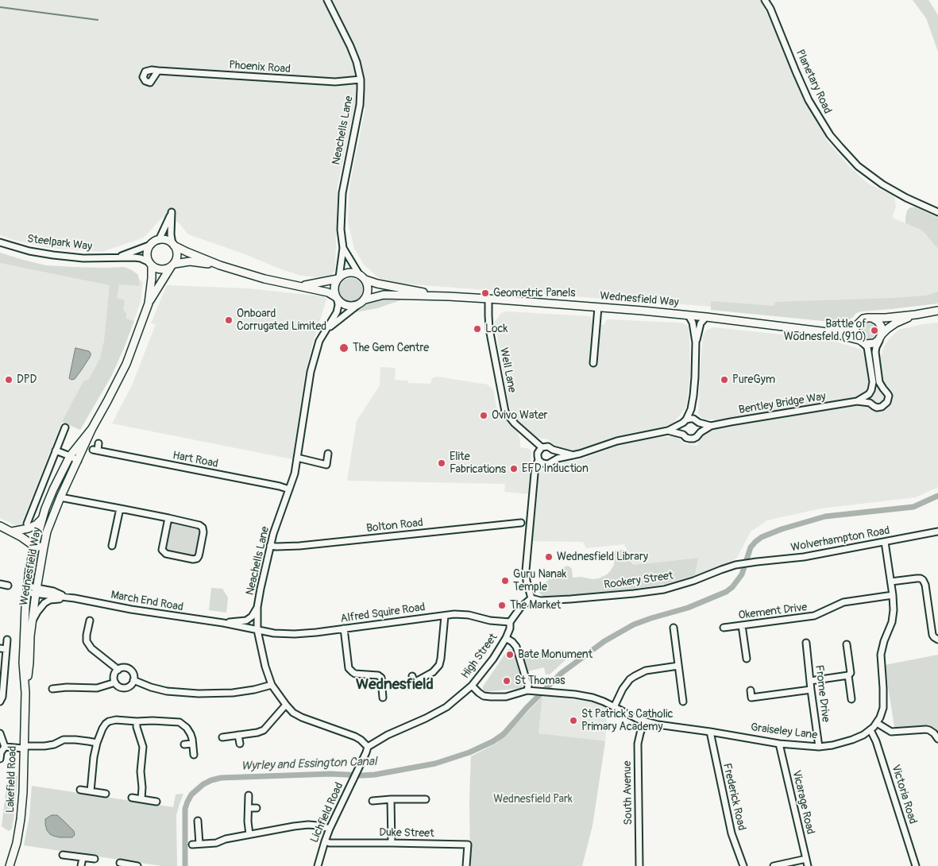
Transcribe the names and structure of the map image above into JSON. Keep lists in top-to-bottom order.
{
  "streets": {
    "main road": ["Wednesfield Way", "Lakefield Road"],
    "street": [
      "Phoenix Road",
      "Planetary Road",
      "Neachells Lane",
      "Steelpark Way",
      "Well Lane",
      "Bentley Bridge Way",
      "Hart Road",
      "Bolton Road",
      "Wolverhampton Road",
      "Rookery Street",
      "March End Road",
      "Okement Drive",
      "Alfred Squire Road",
      "High Street",
      "Frome Drive",
      "Graiseley Lane",
      "South Avenue",
      "Victoria Road",
      "Frederick Road",
      "Vicarage Road",
      "Lichfield Road",
      "Duke Street"
    ]
  },
  "crossings": [
    ["Phoenix Road", "Neachells Lane"],
    ["Neachells Lane", "Wednesfield Way"],
    ["Neachells Lane", "Hart Road"],
    ["Neachells Lane", "Bolton Road"],
    ["Neachells Lane", "March End Road"],
    ["Neachells Lane", "Alfred Squire Road"],
    ["Neachells Lane", "High Street"],
    ["Neachells Lane", "Lichfield Road"],
    ["Steelpark Way", "Wednesfield Way"],
    ["Wednesfield Way", "Well Lane"],
    ["Wednesfield Way", "March End Road"],
    ["Wednesfield Way", "Lakefield Road"],
    ["Wolverhampton Road", "Rookery Street"],
    ["Wolverhampton Road", "Graiseley Lane"],
    ["Rookery Street", "High Street"],
    ["March End Road", "Alfred Squire Road"],
    ["Okement Drive", "Graiseley Lane"],
    ["Alfred Squire Road", "High Street"],
    ["High Street", "Graiseley Lane"],
    ["High Street", "Lichfield Road"],
    ["Frome Drive", "Graiseley Lane"],
    ["Graiseley Lane", "South Avenue"],
    ["Graiseley Lane", "Victoria Road"],
    ["Graiseley Lane", "Frederick Road"],
    ["Graiseley Lane", "Vicarage Road"],
    ["Lichfield Road", "Duke Street"]
  ],
  "districts": ["Wednesfield"],
  "water": ["Wyrley and Essington Canal"],
  "parks": ["Wednesfield Park"],
  "places": [
    "Geometric Panels",
    "Onboard Corrugated Limited",
    "Lock",
    "Battle of Wōdnesfeld (910)",
    "The Gem Centre",
    "DPD",
    "PureGym",
    "Ovivo Water",
    "Elite Fabrications",
    "EFD Induction",
    "Wednesfield Library",
    "Guru Nanak Temple",
    "The Market",
    "Bate Monument",
    "St Thomas",
    "St Patrick's Catholic Primary Academy"
  ]
}
